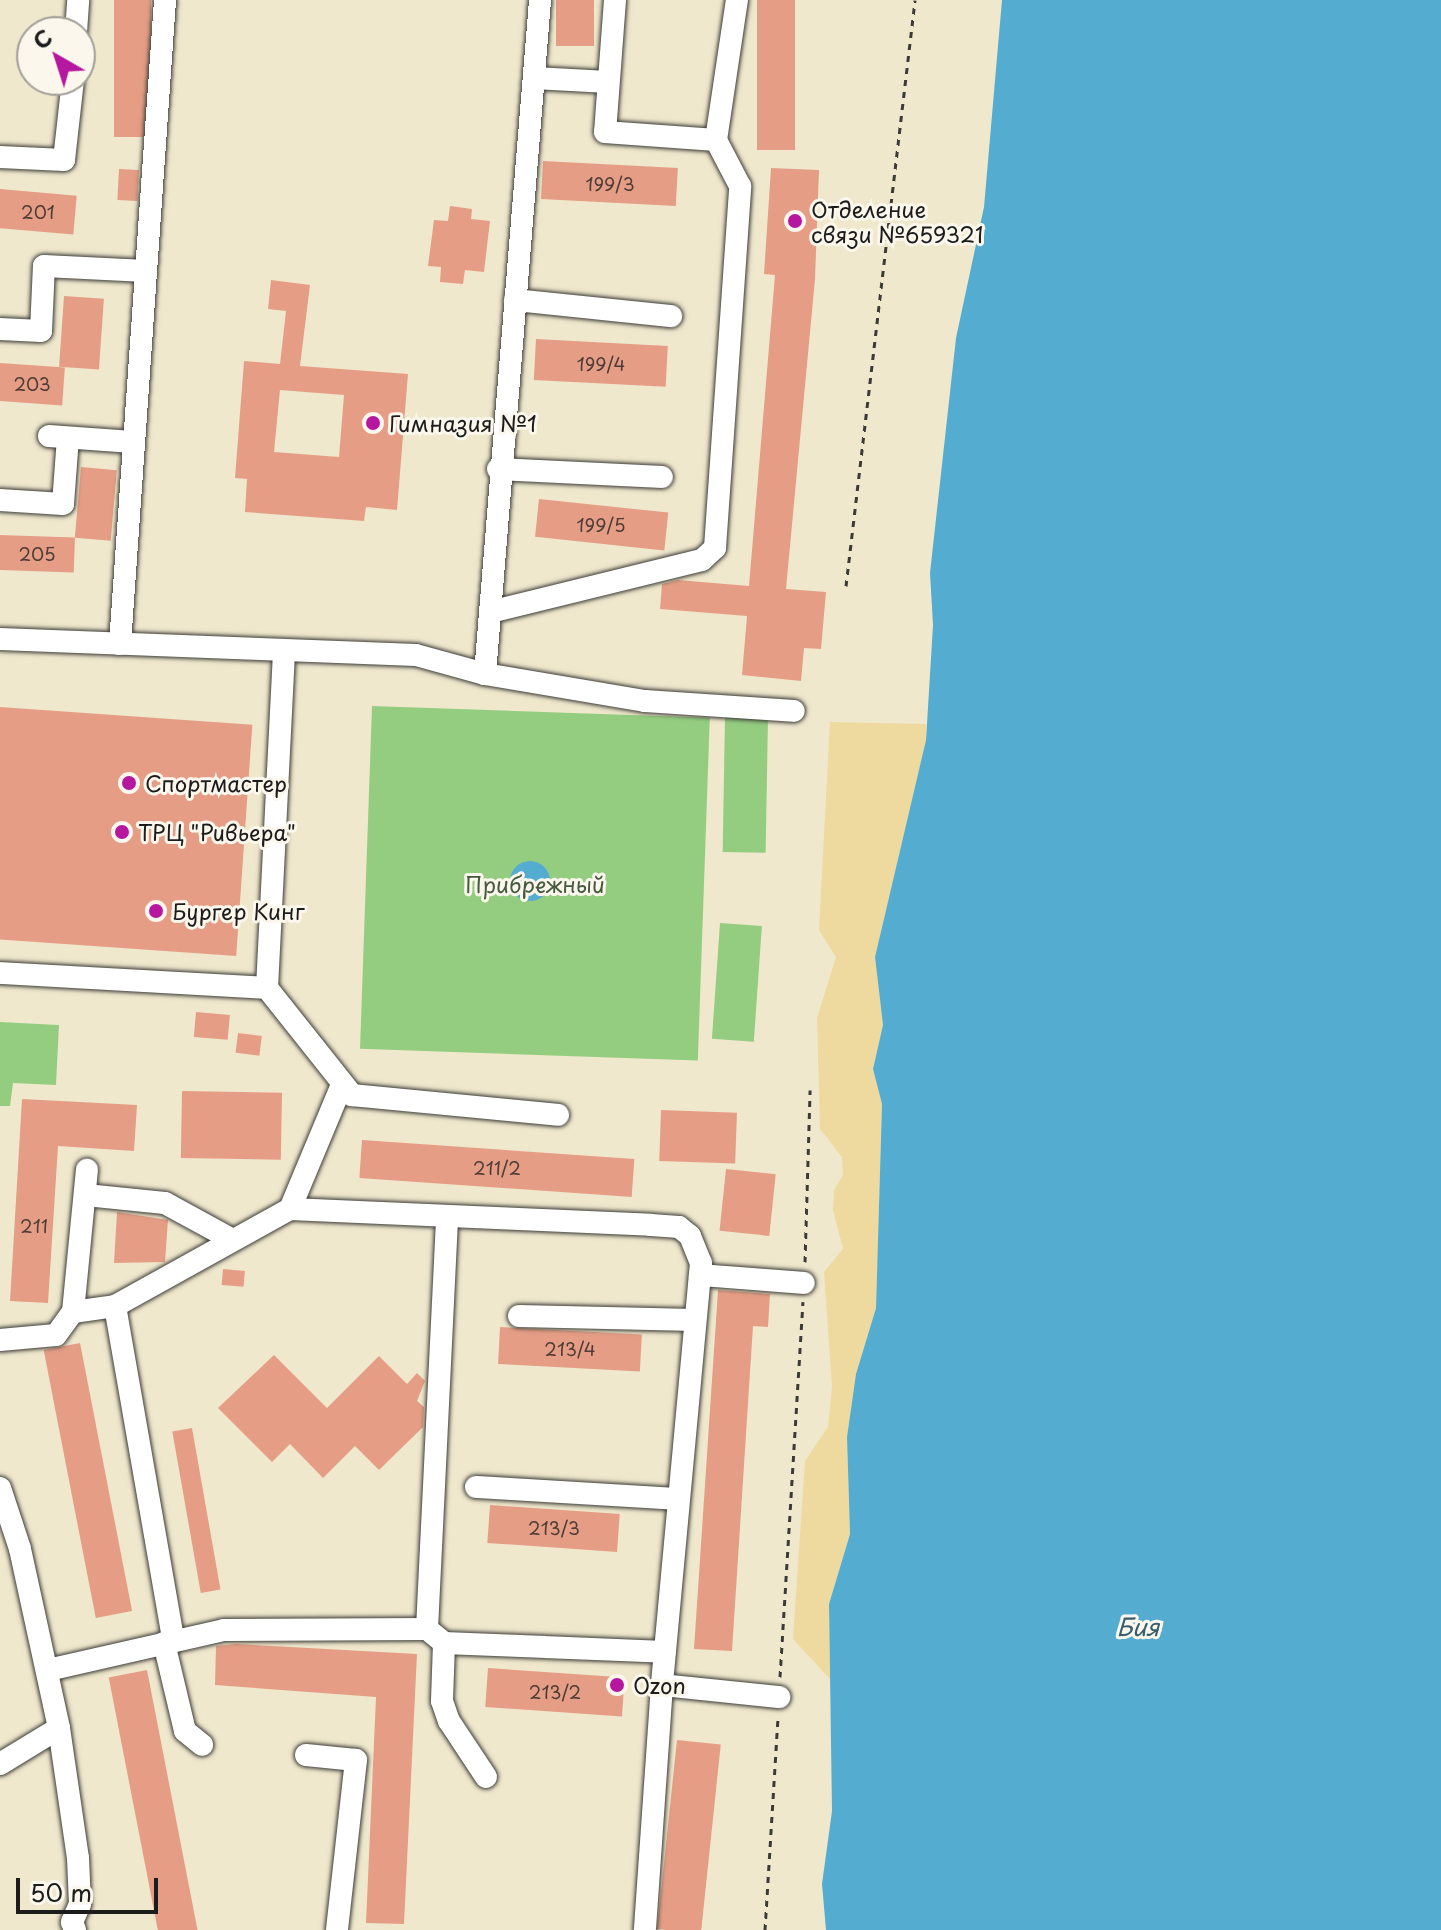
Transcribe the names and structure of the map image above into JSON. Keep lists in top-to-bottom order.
{
  "water": ["Бия"],
  "parks": ["Прибрежный"],
  "places": [
    "Отделение связи №659321",
    "Гимназия №1",
    "Спортмастер",
    "ТРЦ \"Ривьера\"",
    "Бургер Кинг",
    "Ozon"
  ],
  "house_numbers": [
    "199/3",
    "201",
    "199/4",
    "203",
    "199/5",
    "205",
    "211/2",
    "211",
    "213/4",
    "213/3",
    "213/2"
  ],
  "scale_bar": "50 m",
  "north": "top left"
}
